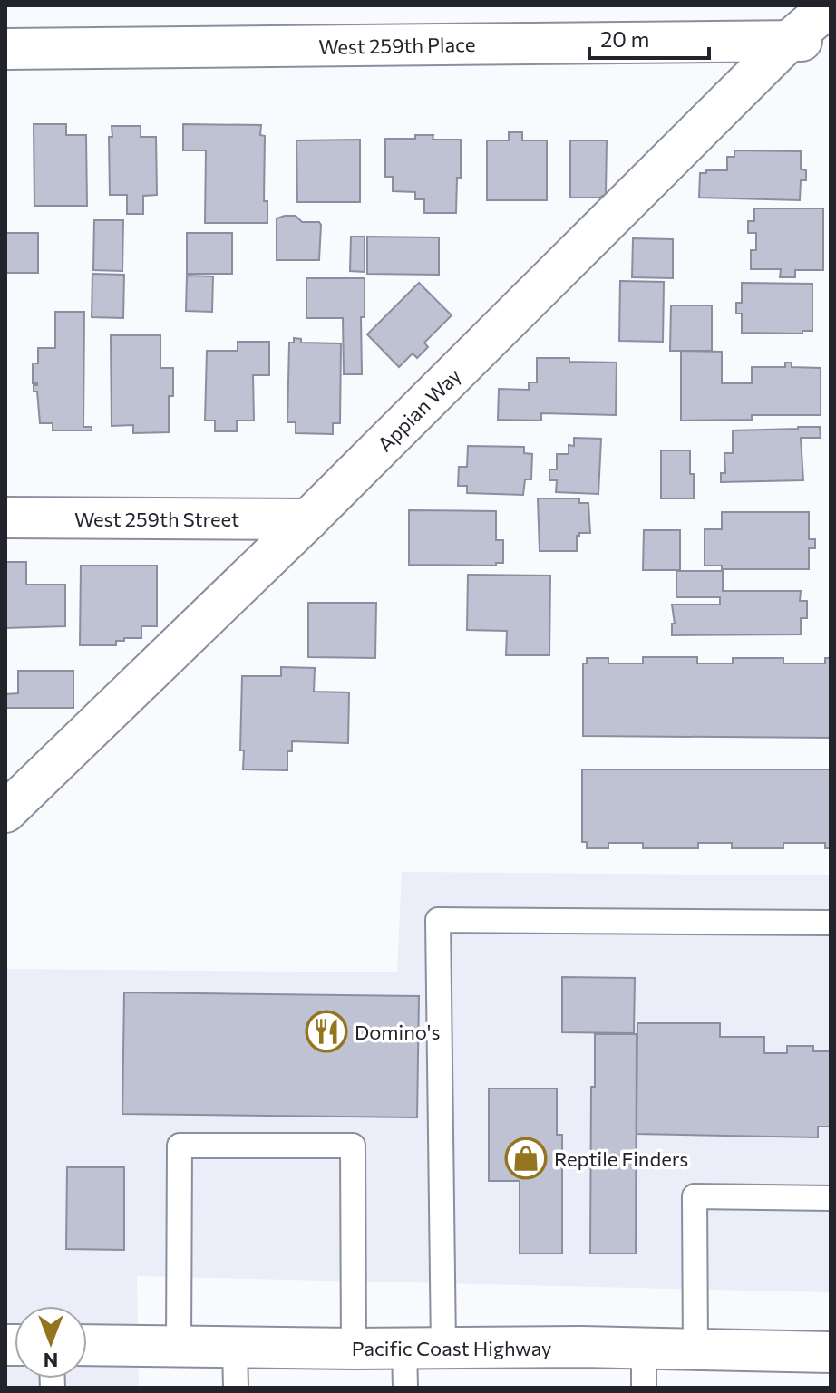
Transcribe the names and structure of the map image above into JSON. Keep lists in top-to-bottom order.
{
  "streets": {
    "main road": [
      "West 259th Place",
      "Appian Way",
      "West 259th Street",
      "Pacific Coast Highway"
    ]
  },
  "crossings": [
    ["West 259th Place", "Appian Way"],
    ["Appian Way", "West 259th Street"]
  ],
  "places": {
    "restaurant": ["Domino's"],
    "shop": ["Reptile Finders"]
  },
  "scale_bar": "20 m",
  "north": "bottom"
}
